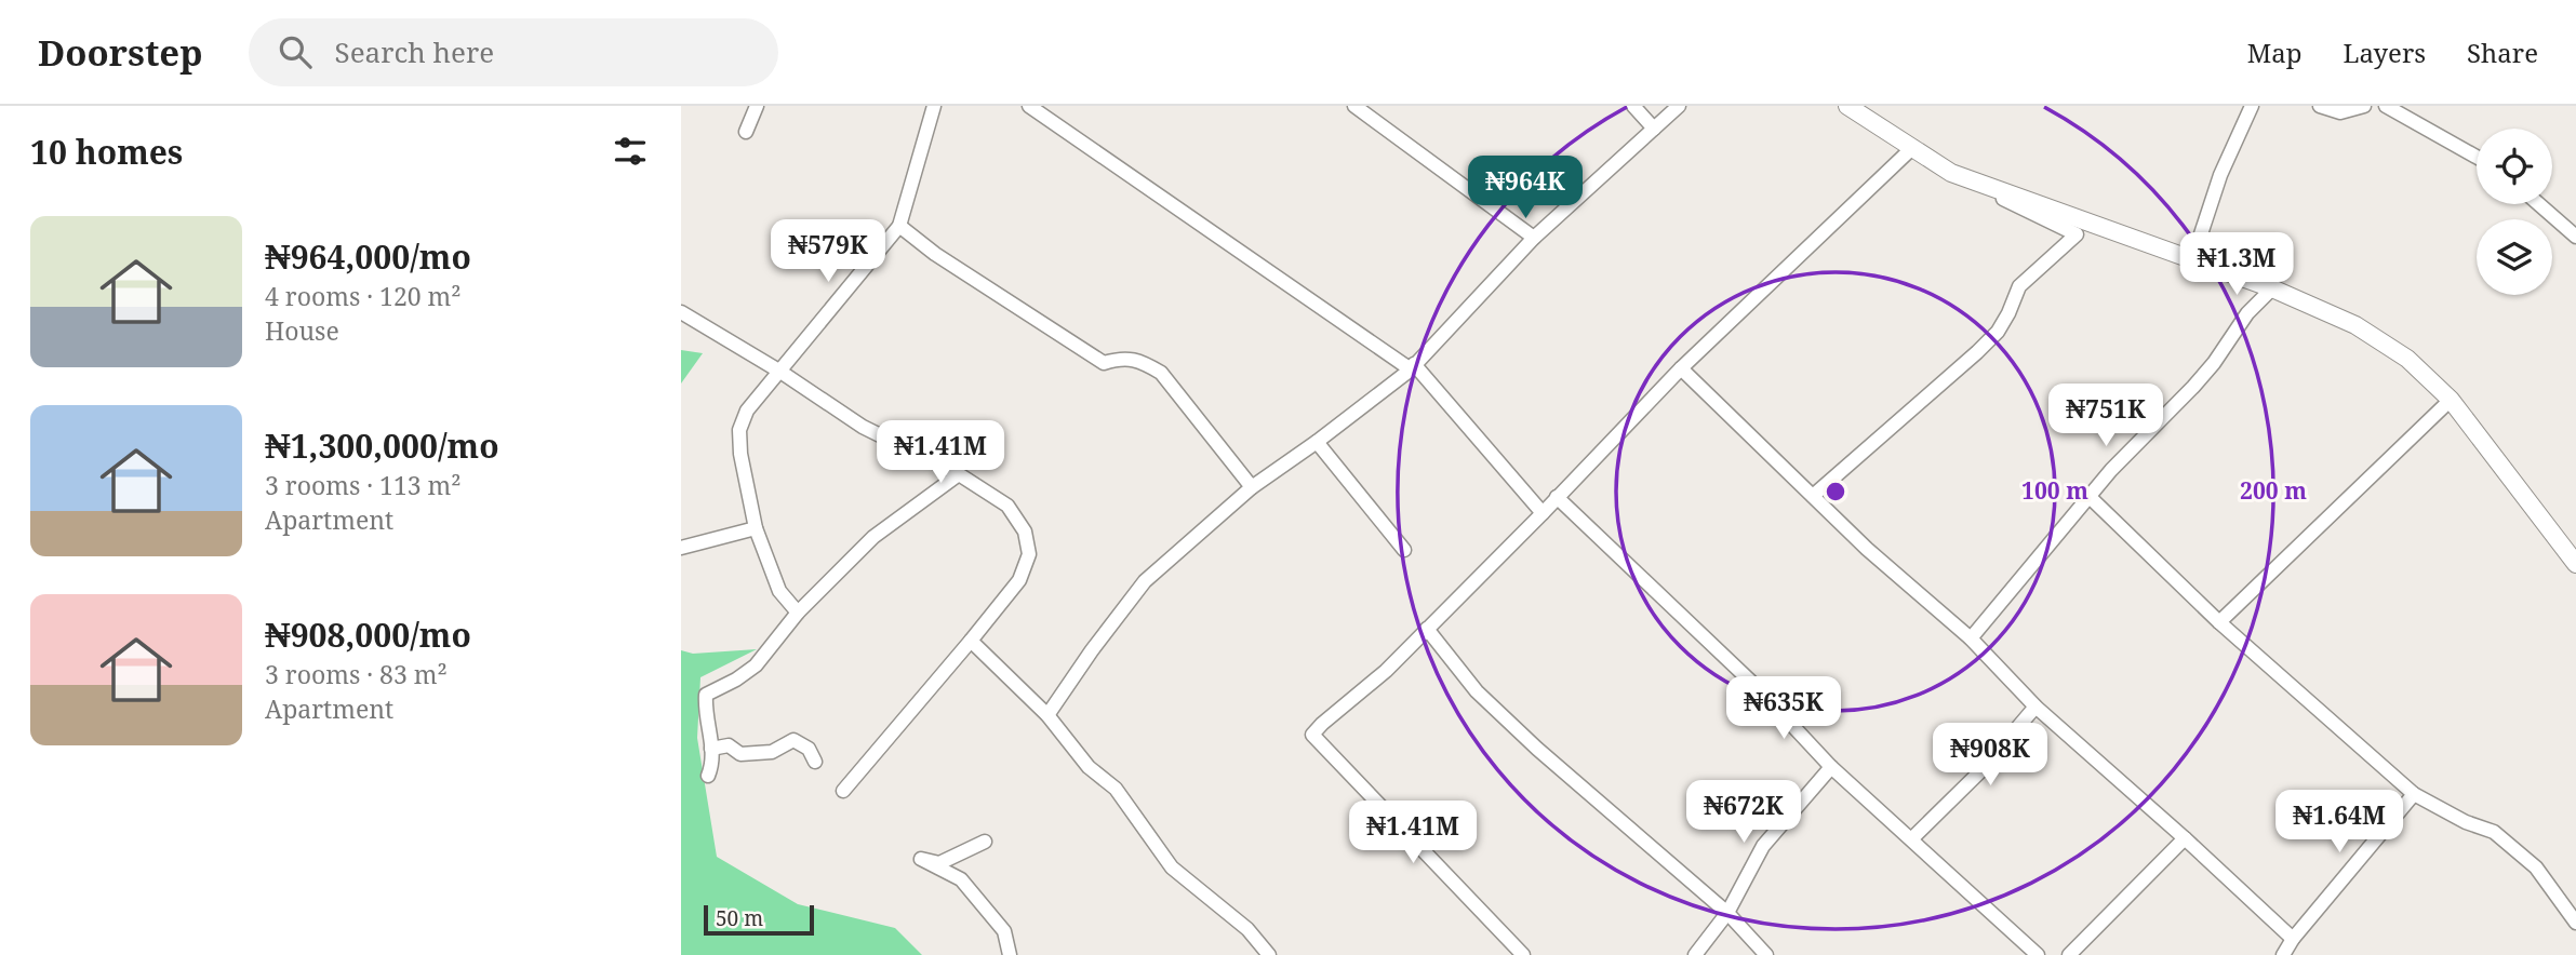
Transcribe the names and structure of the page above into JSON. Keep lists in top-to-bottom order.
{
  "scale_bar": "50 m",
  "page": {
    "header": "Doorstep",
    "search": "Search here",
    "nav": ["Map", "Layers", "Share"],
    "heading": "10 homes",
    "price": [
      "₦964K",
      "₦579K",
      "₦1.3M",
      "₦751K",
      "₦1.41M",
      "₦635K",
      "₦908K",
      "₦672K",
      "₦1.64M",
      "₦1.41M"
    ],
    "list": [
      {
        "name": "₦964,000/mo",
        "note": "4 rooms · 120 m² · House"
      },
      {
        "name": "₦1,300,000/mo",
        "note": "3 rooms · 113 m² · Apartment"
      },
      {
        "name": "₦908,000/mo",
        "note": "3 rooms · 83 m² · Apartment"
      }
    ],
    "scale": "50 m"
  },
  "rings": ["100 m", "200 m"]
}
